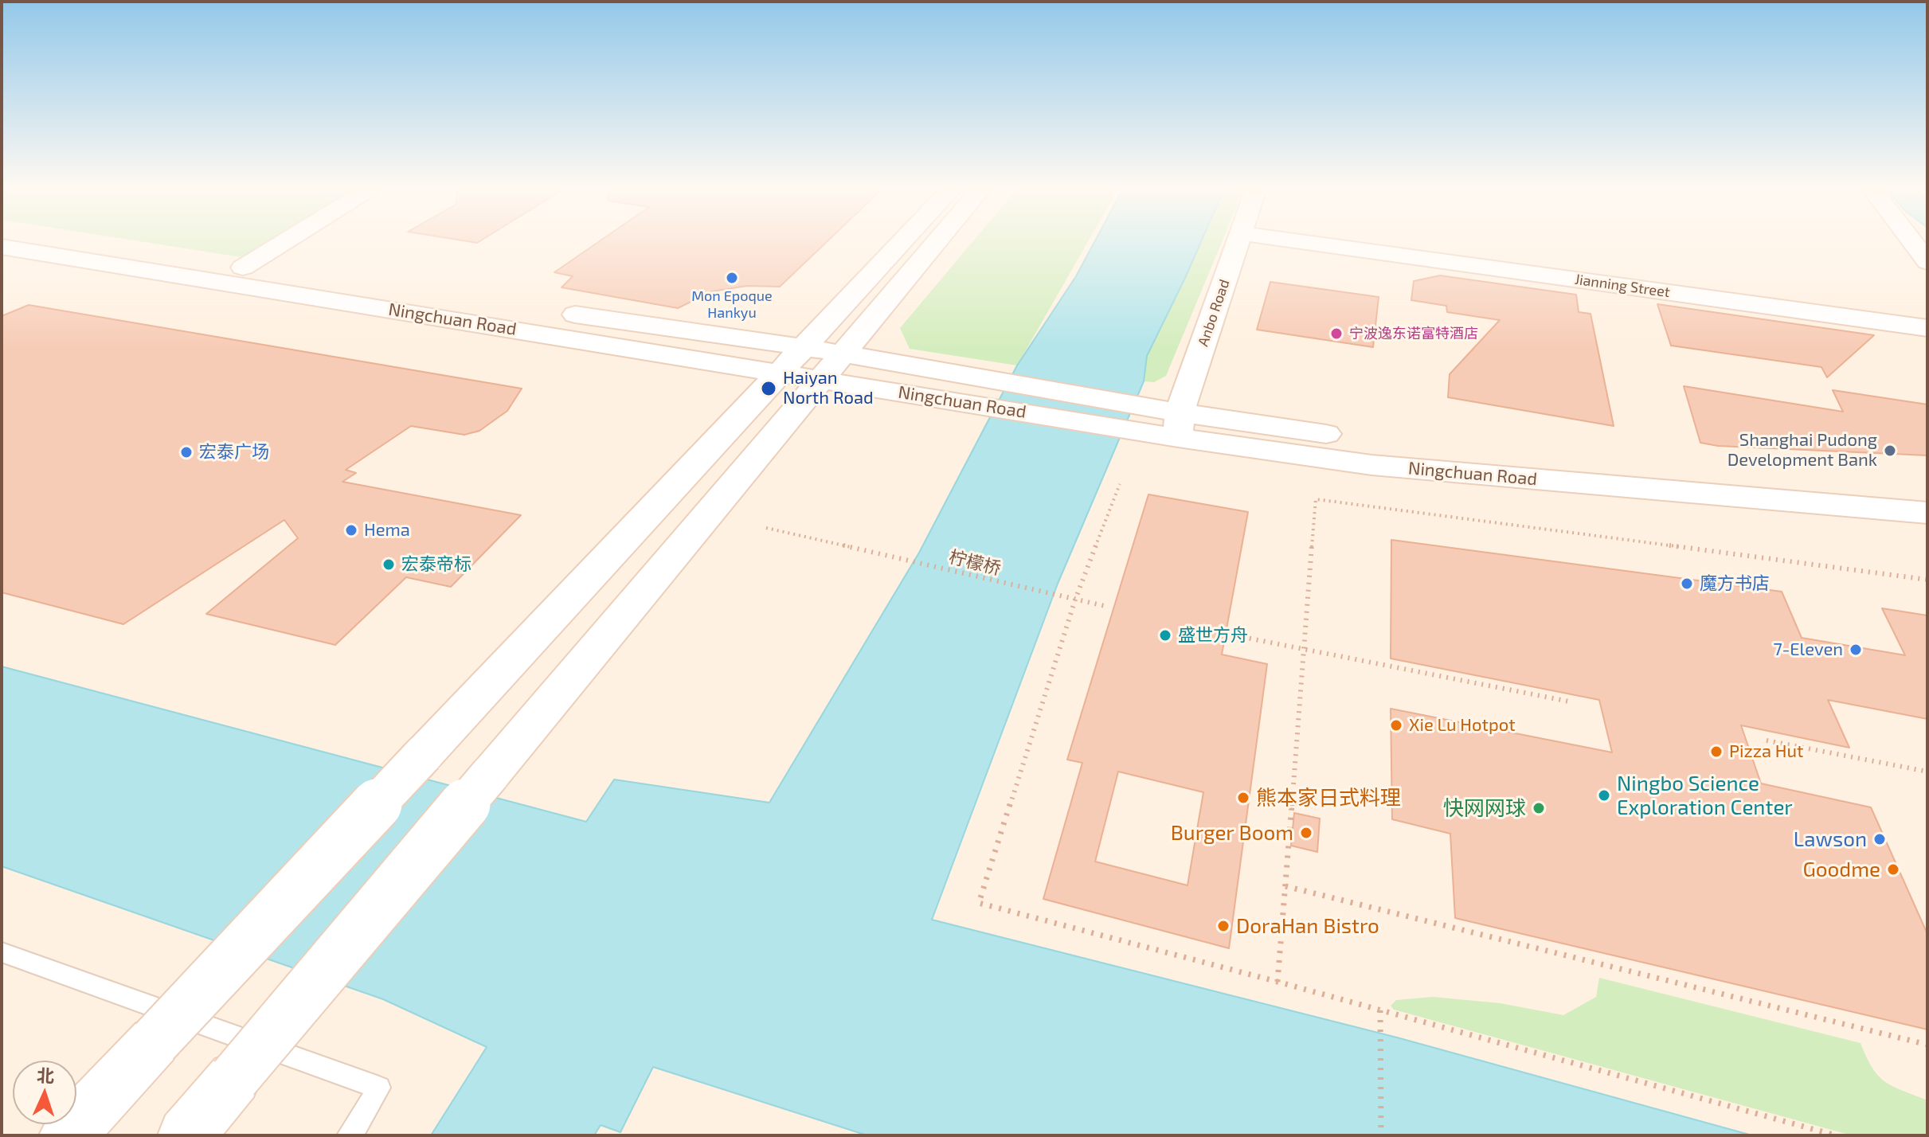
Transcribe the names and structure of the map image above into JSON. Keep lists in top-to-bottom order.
{
  "streets": {
    "main road": ["Jianning Street", "Anbo Road", "Ningchuan Road"],
    "path": ["柠檬桥"]
  },
  "crossings": [
    ["Anbo Road", "Ningchuan Road"]
  ],
  "places": [
    "Mon Epoque Hankyu",
    "宁波逸东诺富特酒店",
    "Haiyan North Road",
    "Shanghai Pudong Development Bank",
    "宏泰广场",
    "Hema",
    "宏泰帝标",
    "魔方书店",
    "盛世方舟",
    "7-Eleven",
    "Xie Lu Hotpot",
    "Pizza Hut",
    "Ningbo Science Exploration Center",
    "熊本家日式料理",
    "快网网球",
    "Burger Boom",
    "Lawson",
    "Goodme",
    "DoraHan Bistro"
  ],
  "north": "top"
}
